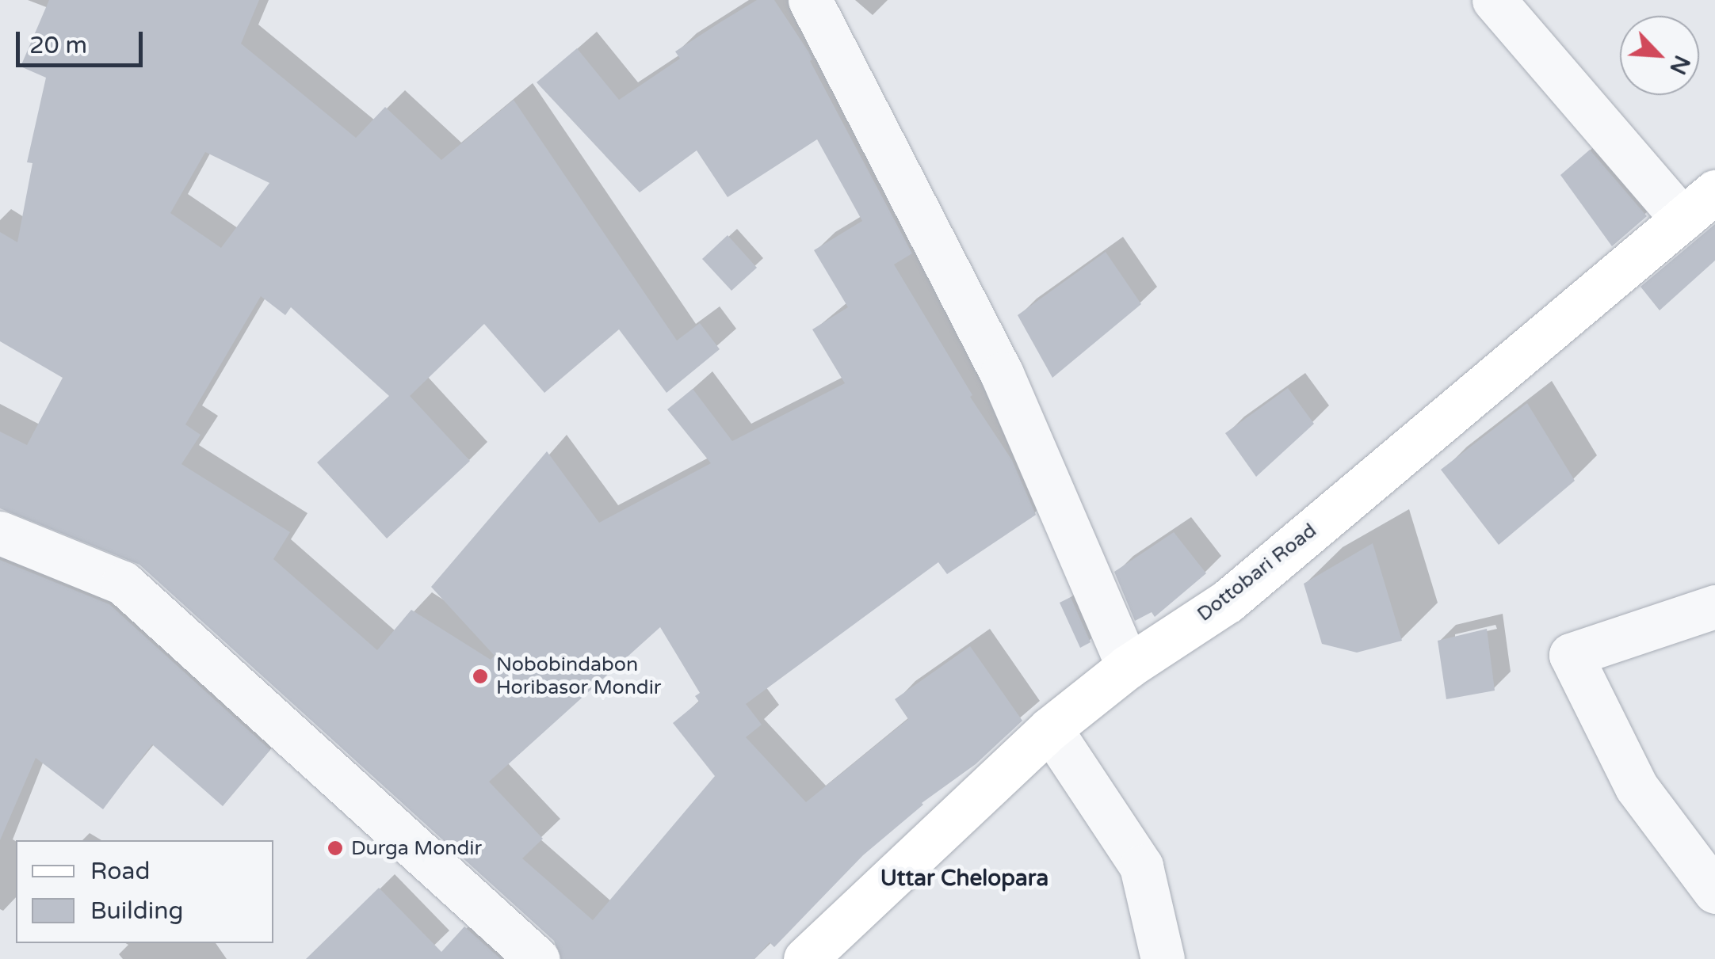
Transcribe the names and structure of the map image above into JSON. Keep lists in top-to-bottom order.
{
  "streets": {
    "street": ["Dottobari Road"]
  },
  "districts": ["Uttar Chelopara"],
  "places": ["Nobobindabon Horibasor Mondir", "Durga Mondir"],
  "legend": ["Road", "Building"],
  "scale_bar": "20 m",
  "north": "bottom right"
}
